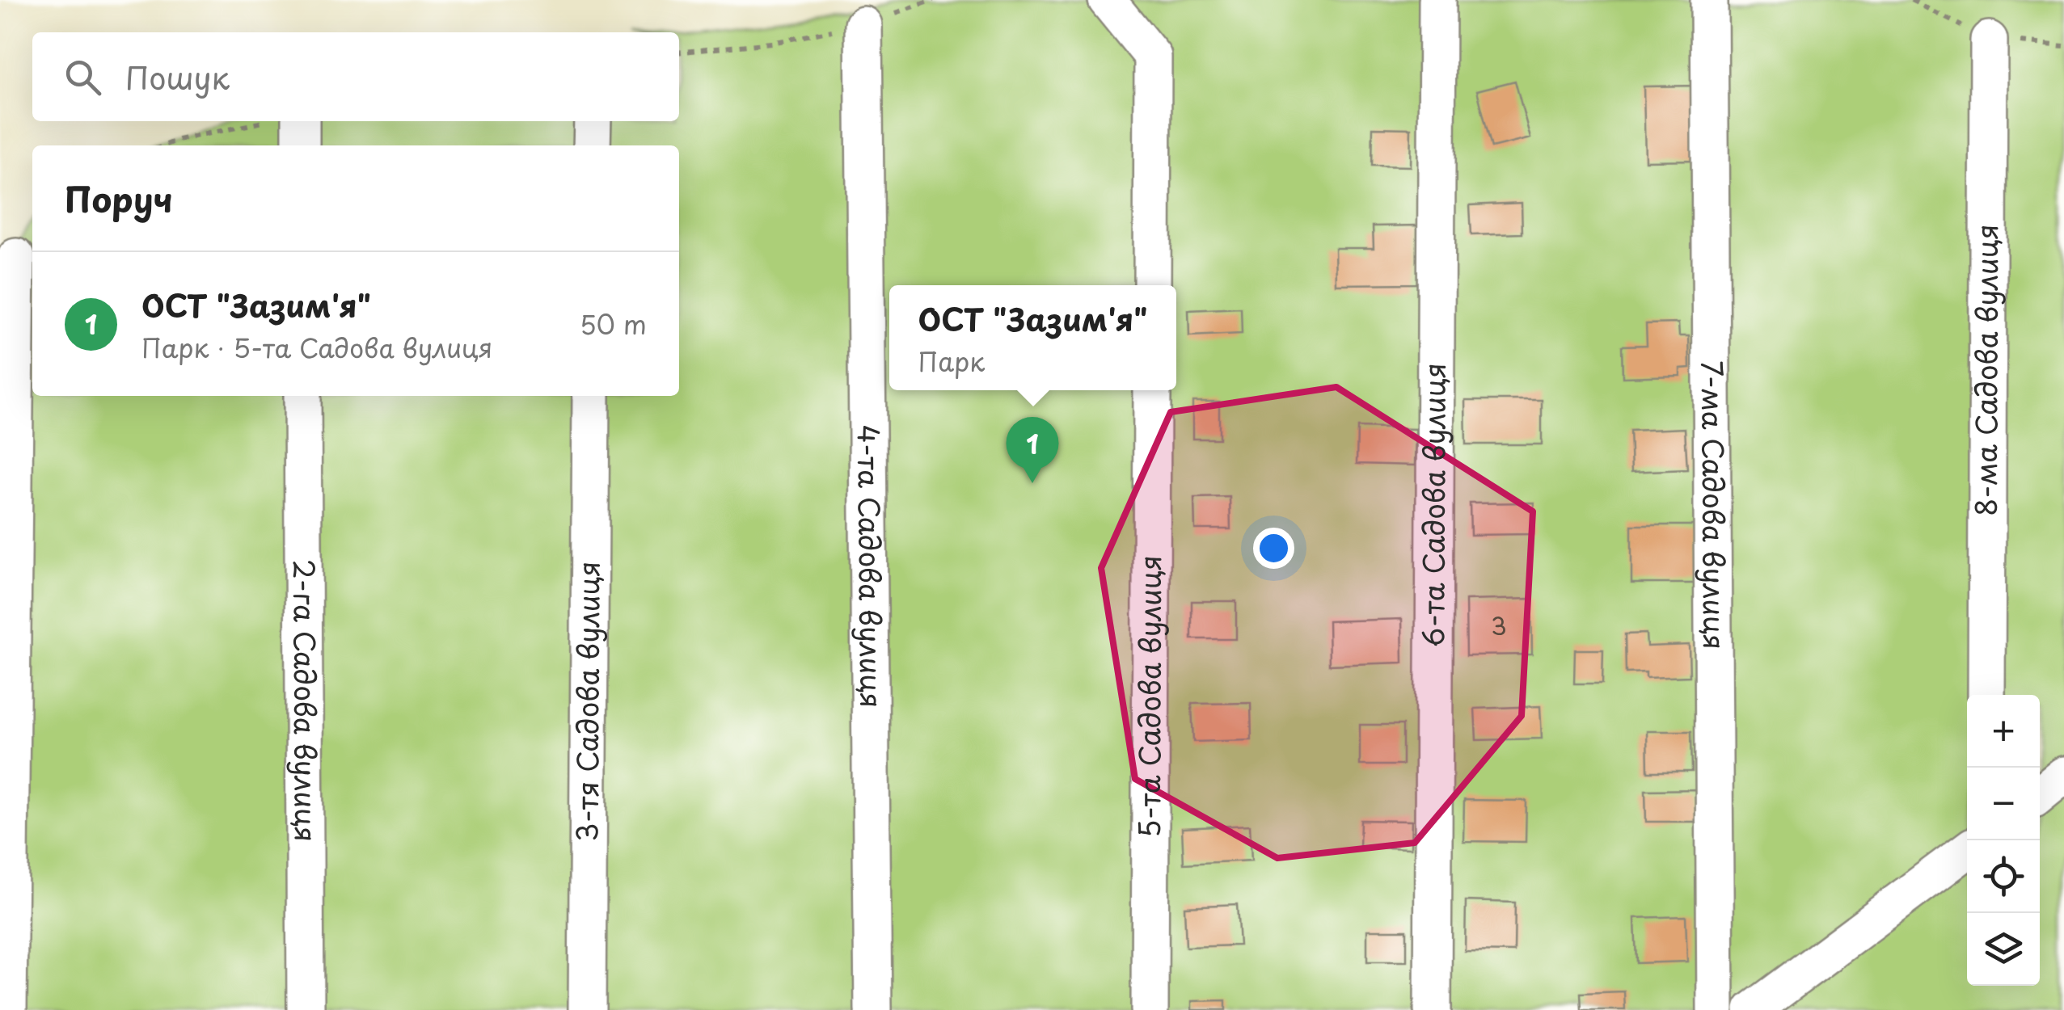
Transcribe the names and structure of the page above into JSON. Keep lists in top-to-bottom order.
{
  "streets": {
    "street": [
      "8-ма Садова вулиця",
      "6-та Садова вулиця",
      "7-ма Садова вулиця",
      "4-та Садова вулиця",
      "5-та Садова вулиця",
      "2-га Садова вулиця",
      "3-тя Садова вулиця"
    ]
  },
  "house_numbers": ["3"],
  "page": {
    "search": "Пошук",
    "heading": "Поруч",
    "list": [
      {
        "mark": "1",
        "name": "ОСТ \"Зазим'я\"",
        "note": "Парк · 5-та Садова вулиця",
        "value": "50 m"
      }
    ],
    "popup": ["ОСТ \"Зазим'я\"", "Парк"],
    "pins": "1",
    "map_buttons": ["+", "−"]
  }
}
